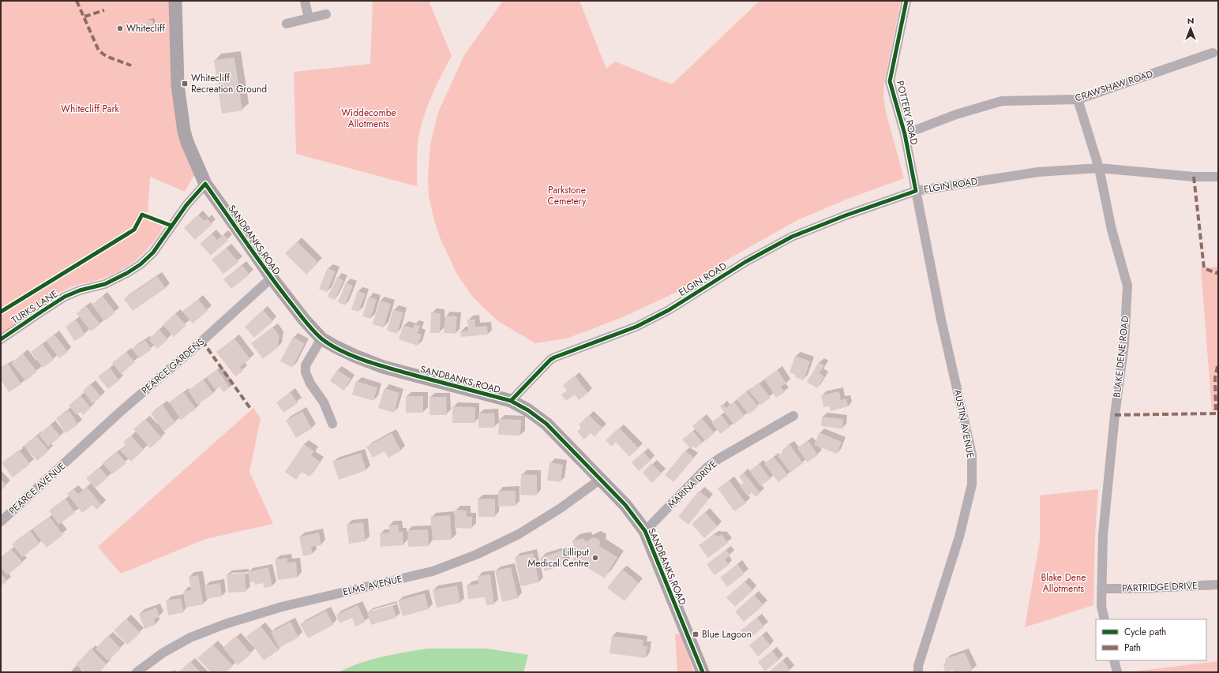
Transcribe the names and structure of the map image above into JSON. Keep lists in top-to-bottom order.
{
  "streets": {
    "main road": ["SANDBANKS ROAD"],
    "street": [
      "CRAWSHAW ROAD",
      "POTTERY ROAD",
      "ELGIN ROAD",
      "TURKS LANE",
      "BLAKE DENE ROAD",
      "PEARCE GARDENS",
      "AUSTIN AVENUE",
      "MARINA DRIVE",
      "PEARCE AVENUE",
      "ELMS AVENUE",
      "PARTRIDGE DRIVE"
    ]
  },
  "crossings": [
    ["CRAWSHAW ROAD", "POTTERY ROAD"],
    ["CRAWSHAW ROAD", "BLAKE DENE ROAD"],
    ["POTTERY ROAD", "ELGIN ROAD"],
    ["POTTERY ROAD", "AUSTIN AVENUE"],
    ["ELGIN ROAD", "SANDBANKS ROAD"],
    ["ELGIN ROAD", "BLAKE DENE ROAD"],
    ["ELGIN ROAD", "AUSTIN AVENUE"],
    ["SANDBANKS ROAD", "TURKS LANE"],
    ["SANDBANKS ROAD", "PEARCE GARDENS"],
    ["SANDBANKS ROAD", "MARINA DRIVE"],
    ["SANDBANKS ROAD", "ELMS AVENUE"],
    ["BLAKE DENE ROAD", "PARTRIDGE DRIVE"],
    ["PEARCE GARDENS", "PEARCE AVENUE"]
  ],
  "parks": [
    "Whitecliff Park",
    "Widdecombe Allotments",
    "Parkstone Cemetery",
    "Blake Dene Allotments"
  ],
  "places": {
    "other": ["Whitecliff", "Lilliput Medical Centre"],
    "transit": ["Whitecliff Recreation Ground", "Blue Lagoon"]
  },
  "legend": ["Cycle path", "Path"],
  "north": "top"
}
